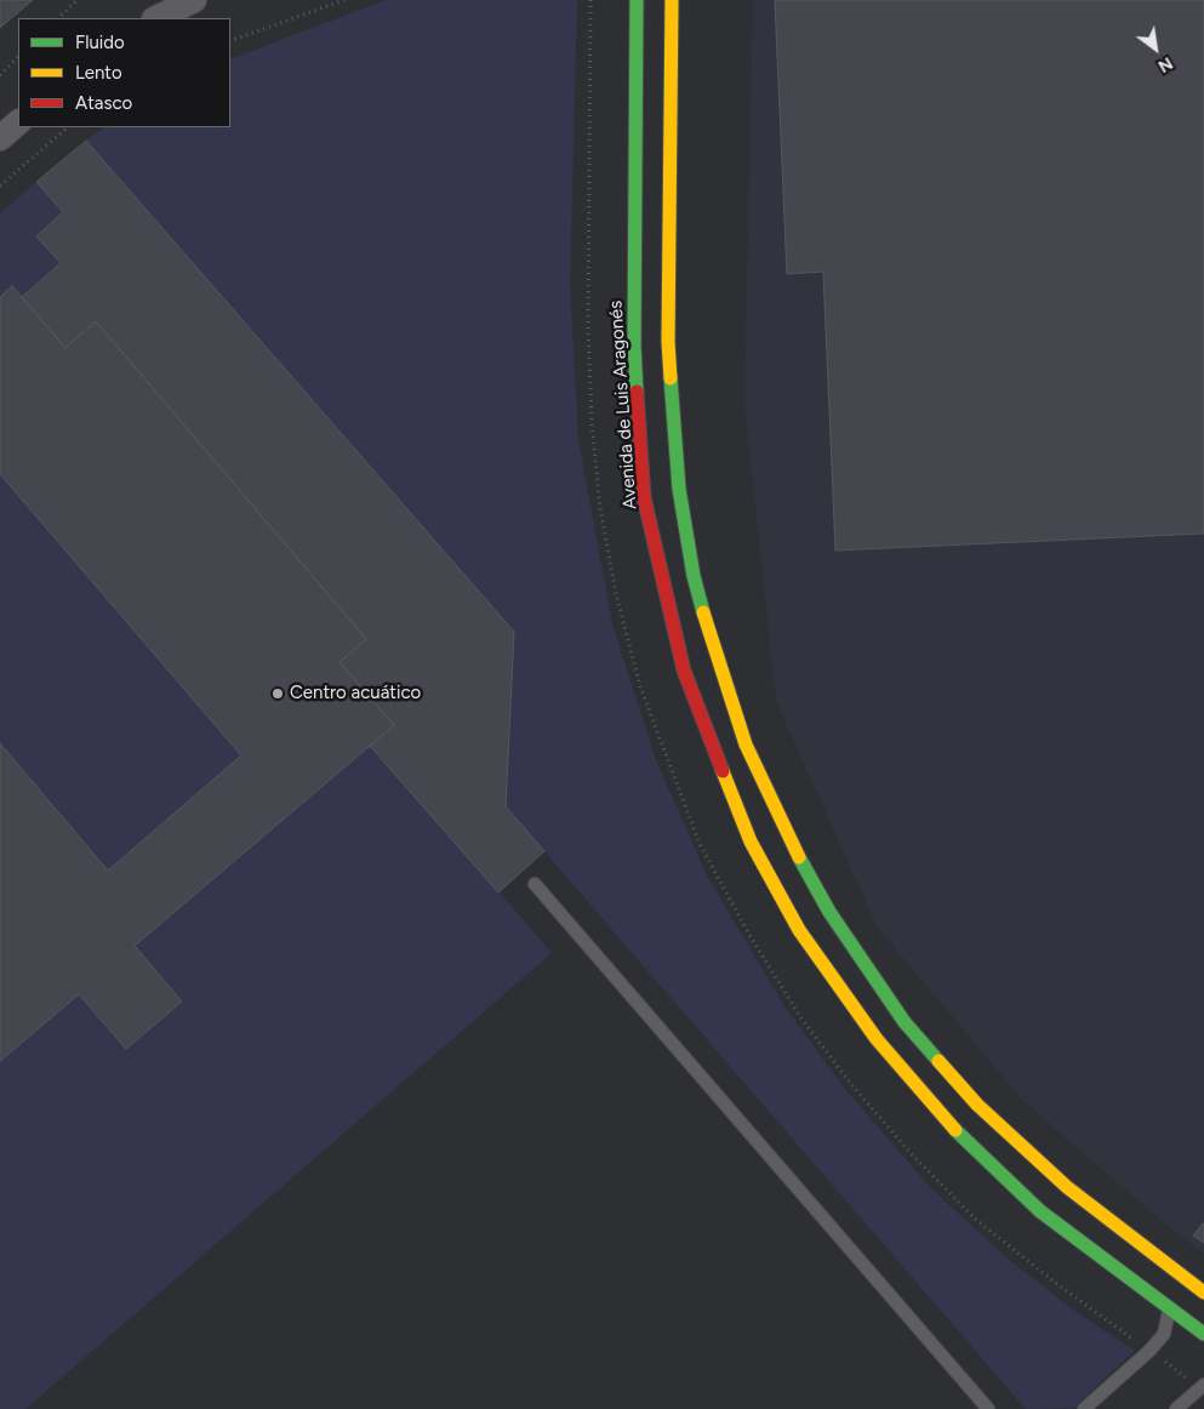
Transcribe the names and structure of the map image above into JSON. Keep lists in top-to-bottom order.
{
  "streets": {
    "main road": ["Avenida de Luis Aragonés"]
  },
  "places": ["Centro acuático"],
  "legend": ["Fluido", "Lento", "Atasco"],
  "north": "bottom right"
}
